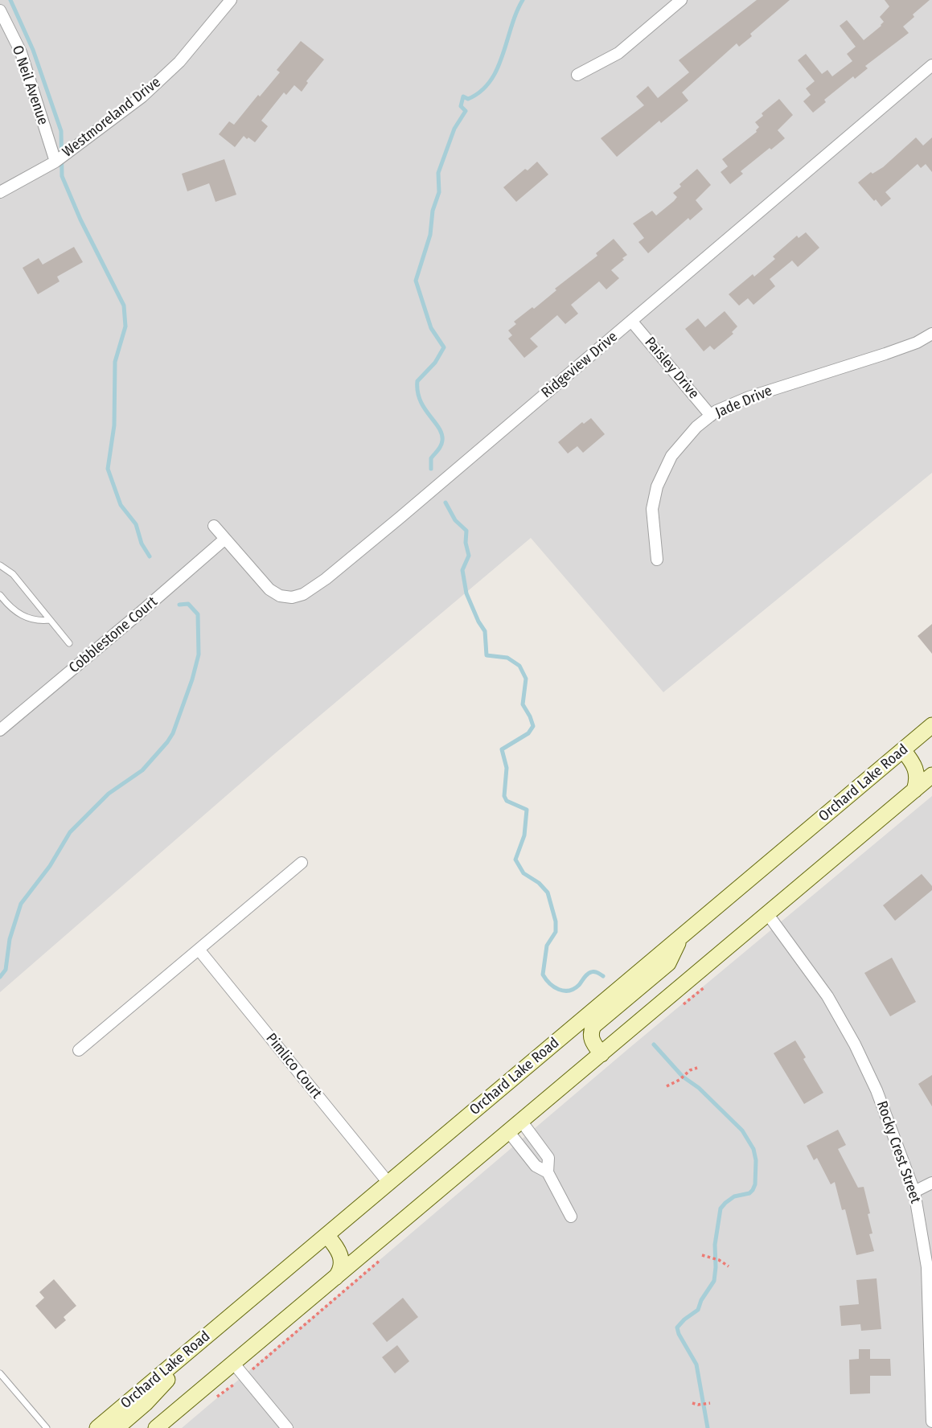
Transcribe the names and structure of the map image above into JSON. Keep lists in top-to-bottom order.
{
  "streets": {
    "main road": ["Orchard Lake Road"],
    "street": [
      "O Neil Avenue",
      "Westmoreland Drive",
      "Ridgeview Drive",
      "Paisley Drive",
      "Jade Drive",
      "Cobblestone Court",
      "Pimlico Court",
      "Rocky Crest Street"
    ]
  },
  "crossings": [
    ["O Neil Avenue", "Westmoreland Drive"],
    ["Ridgeview Drive", "Paisley Drive"],
    ["Ridgeview Drive", "Cobblestone Court"],
    ["Paisley Drive", "Jade Drive"],
    ["Orchard Lake Road", "Pimlico Court"]
  ]
}
